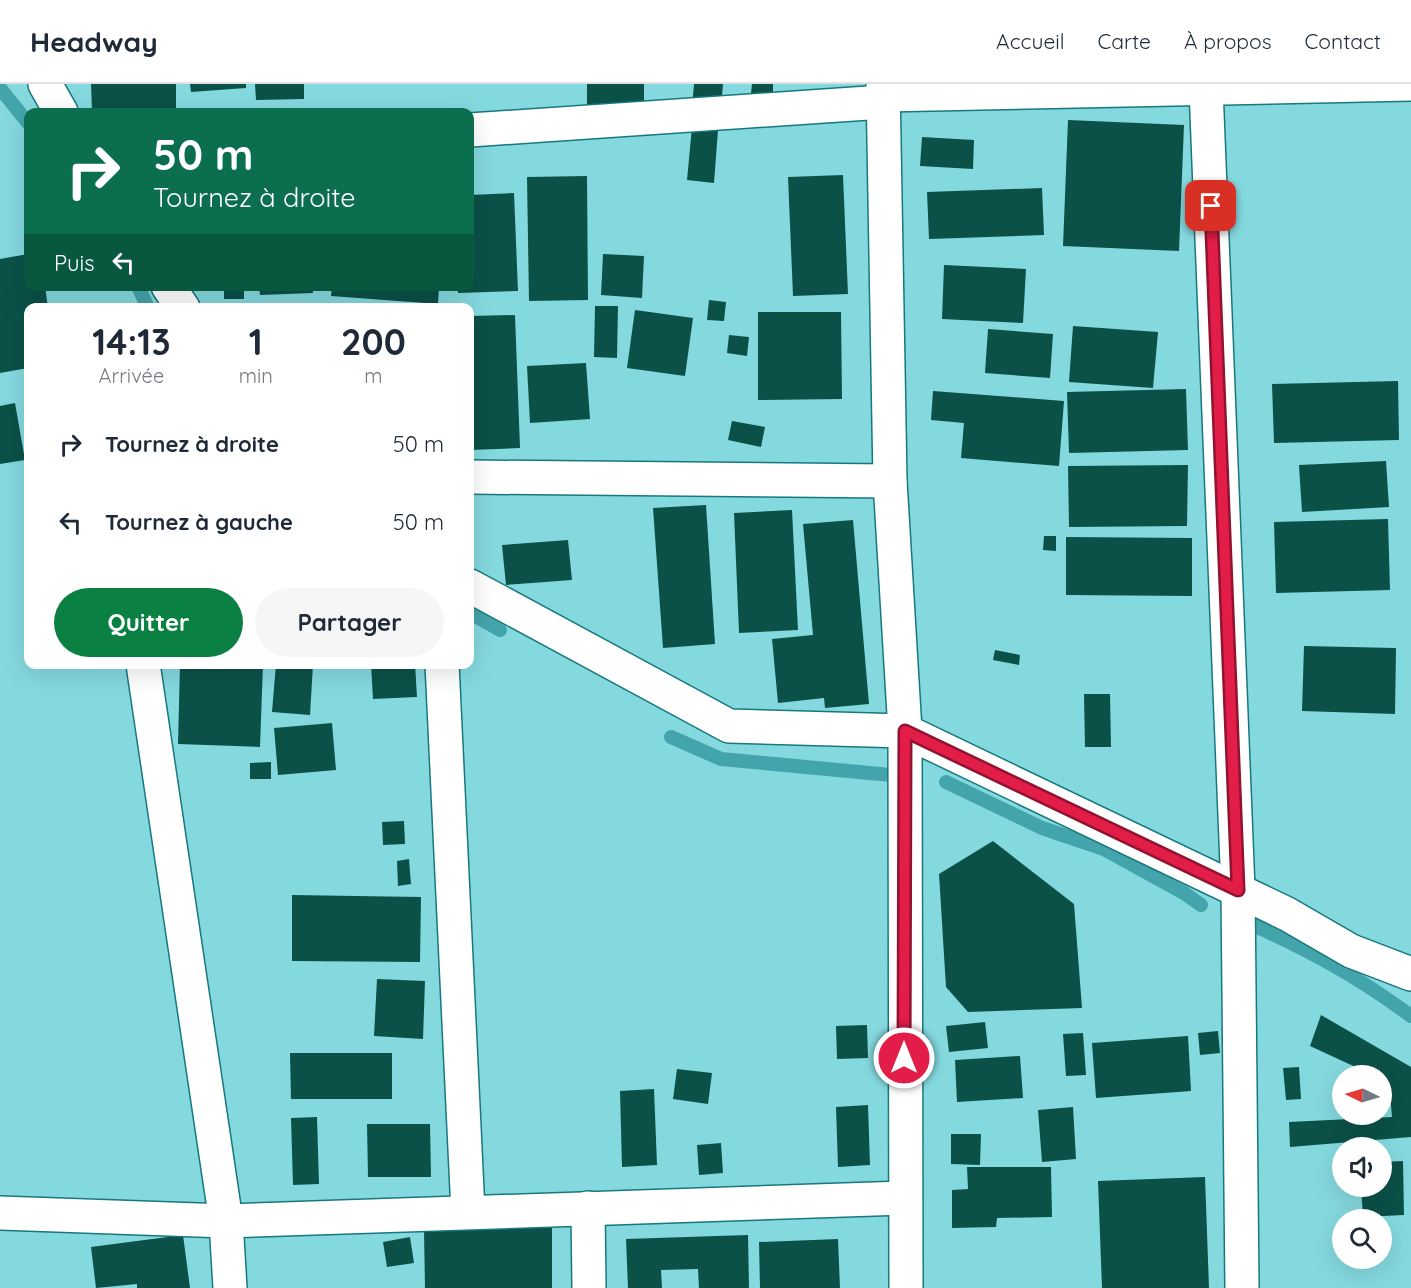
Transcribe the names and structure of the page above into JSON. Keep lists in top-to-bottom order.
{
  "north": "left",
  "page": {
    "header": "Headway",
    "nav": [
      "Accueil",
      "Carte",
      "À propos",
      "Contact"
    ],
    "turn": ["50 m", "Tournez à droite"],
    "then": "Puis",
    "eta": [
      "14:13",
      "Arrivée",
      "1",
      "min",
      "200",
      "m"
    ],
    "list": [
      {
        "name": "Tournez à droite",
        "value": "50 m"
      },
      {
        "name": "Tournez à gauche",
        "value": "50 m"
      }
    ],
    "buttons": ["Quitter", "Partager"]
  }
}
